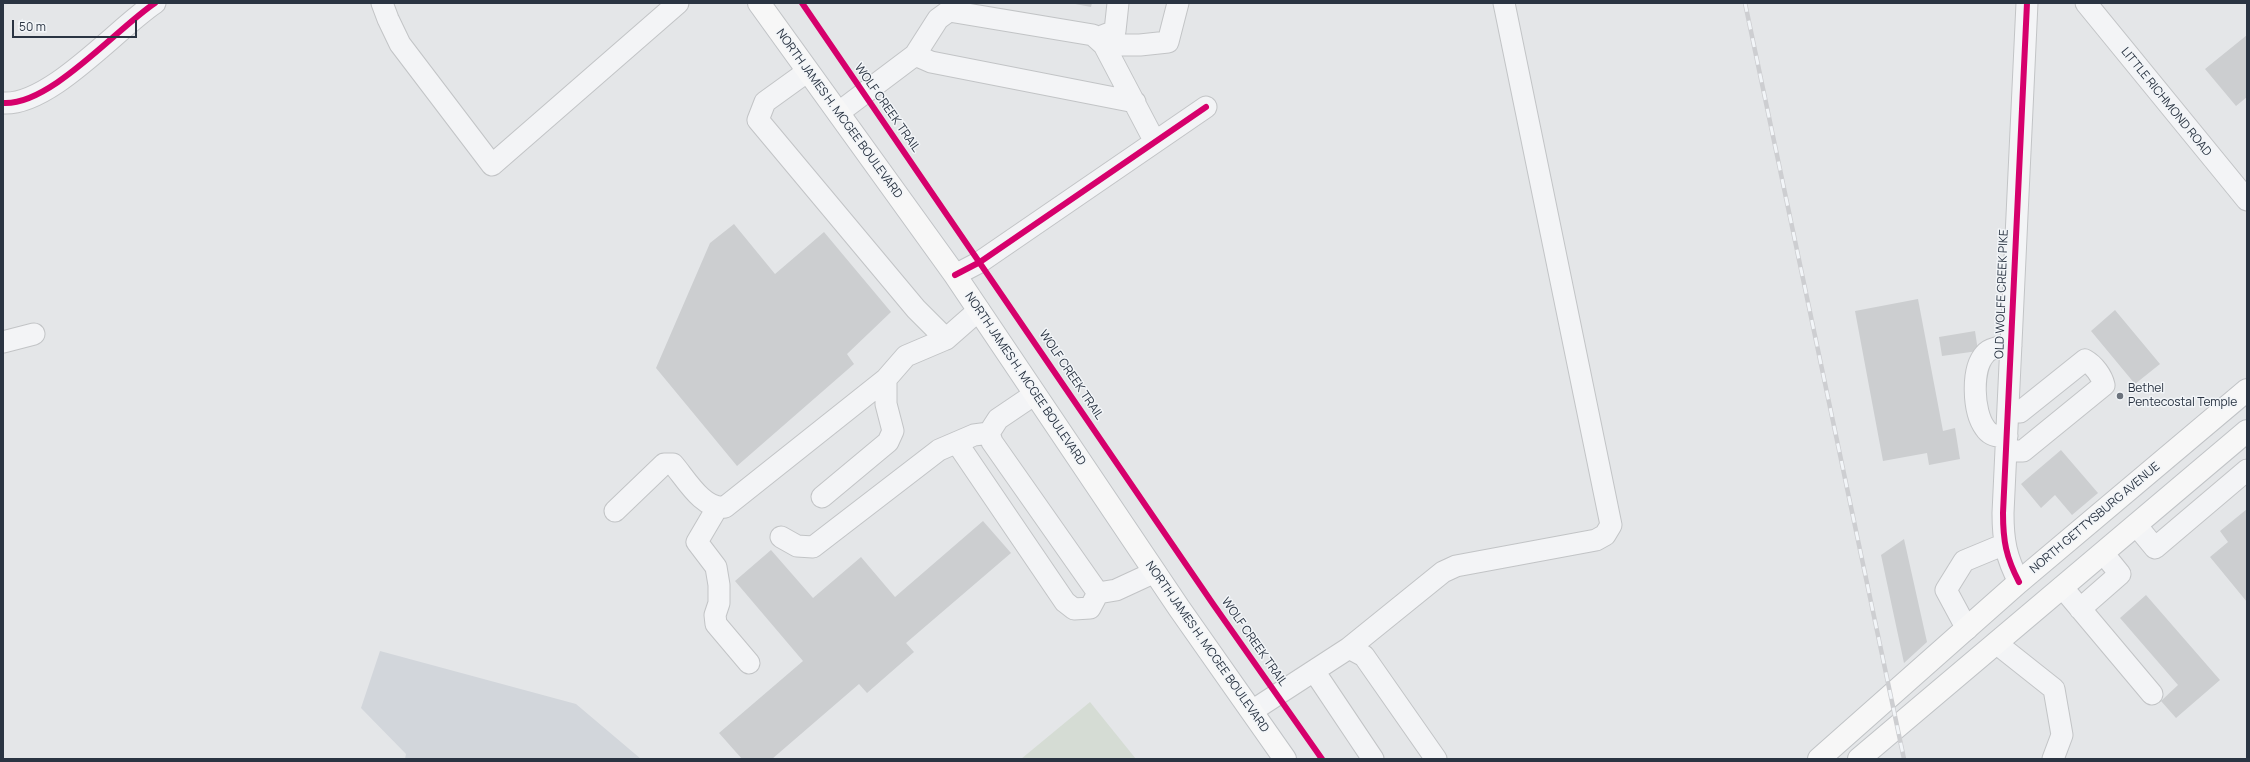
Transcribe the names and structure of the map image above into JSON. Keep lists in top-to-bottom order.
{
  "streets": {
    "main road": ["NORTH JAMES H. MCGEE BOULEVARD", "NORTH GETTYSBURG AVENUE"],
    "street": ["LITTLE RICHMOND ROAD", "OLD WOLFE CREEK PIKE"],
    "cycle path": ["WOLF CREEK TRAIL"]
  },
  "crossings": [
    ["OLD WOLFE CREEK PIKE", "NORTH GETTYSBURG AVENUE"]
  ],
  "places": ["Bethel Pentecostal Temple"],
  "scale_bar": "50 m"
}
